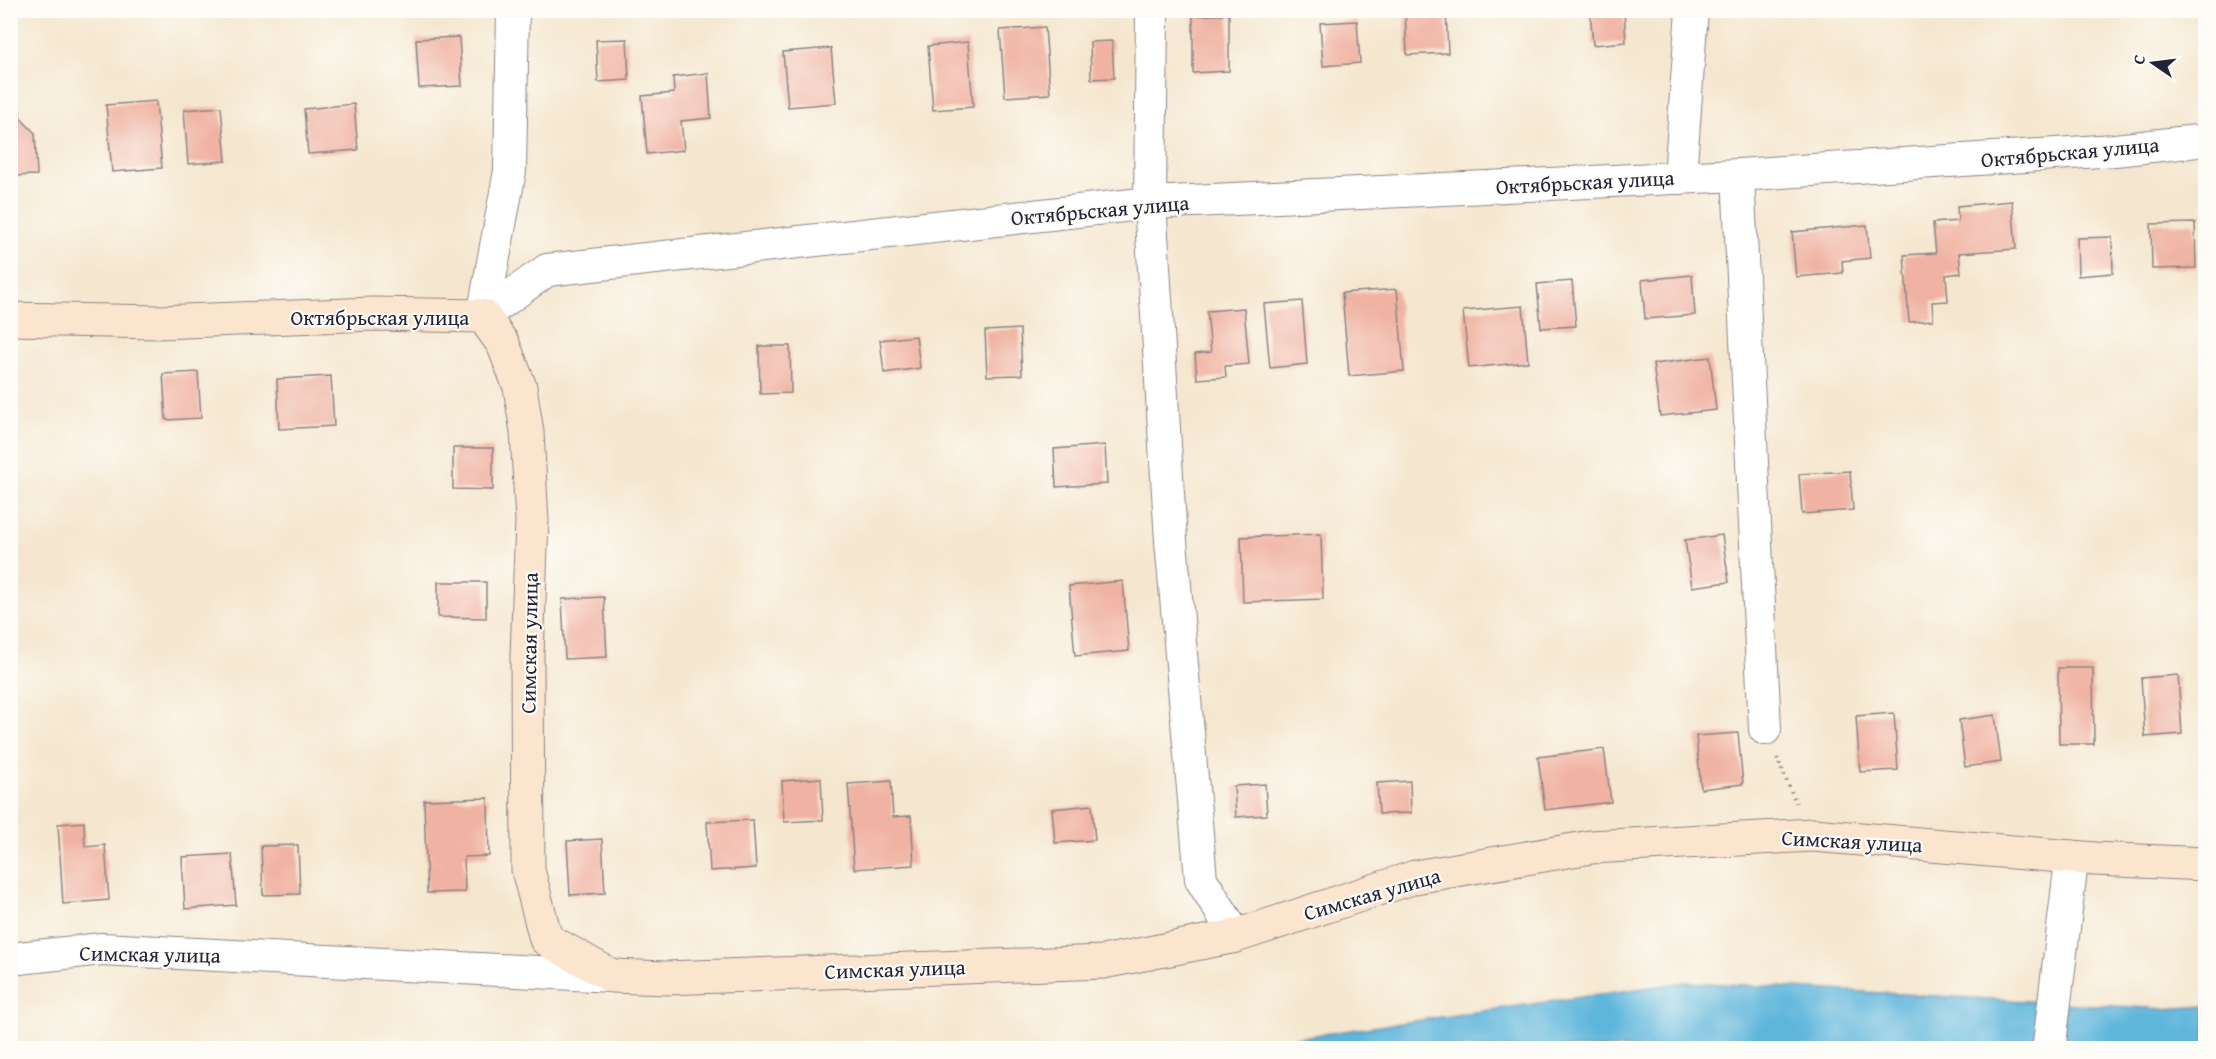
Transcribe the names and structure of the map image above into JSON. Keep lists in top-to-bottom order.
{
  "streets": {
    "main road": ["Октябрьская улица", "Симская улица"]
  },
  "crossings": [
    ["Октябрьская улица", "Симская улица"]
  ],
  "north": "left"
}
